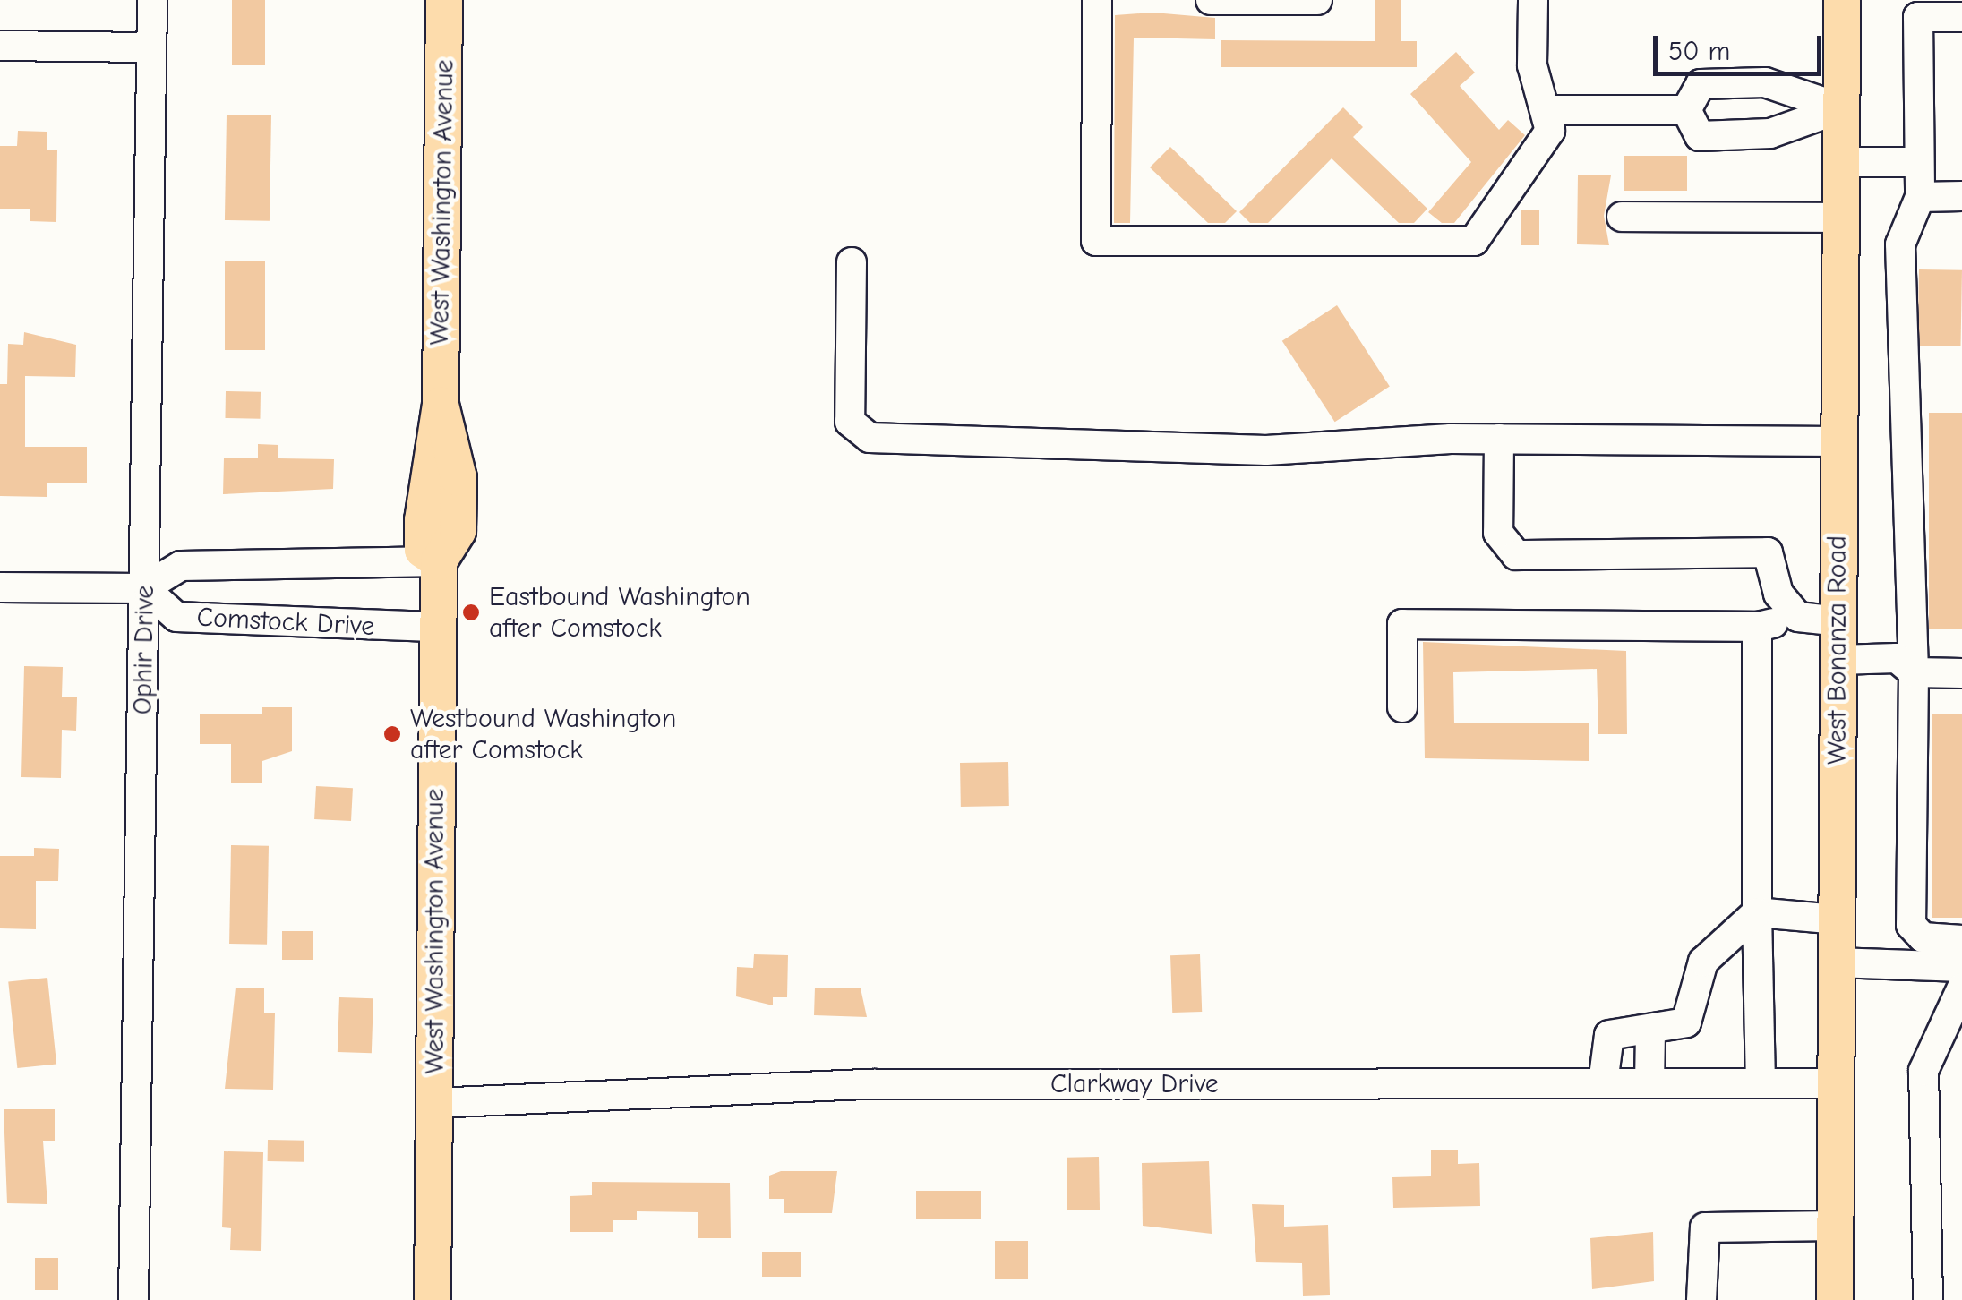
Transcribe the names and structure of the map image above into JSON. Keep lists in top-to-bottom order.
{
  "streets": {
    "main road": ["West Washington Avenue", "West Bonanza Road"],
    "street": ["Comstock Drive", "Ophir Drive", "Clarkway Drive"]
  },
  "crossings": [
    ["West Washington Avenue", "Comstock Drive"],
    ["West Washington Avenue", "Clarkway Drive"],
    ["Comstock Drive", "Ophir Drive"],
    ["West Bonanza Road", "Clarkway Drive"]
  ],
  "places": ["Eastbound Washington after Comstock", "Westbound Washington after Comstock"],
  "scale_bar": "50 m"
}
